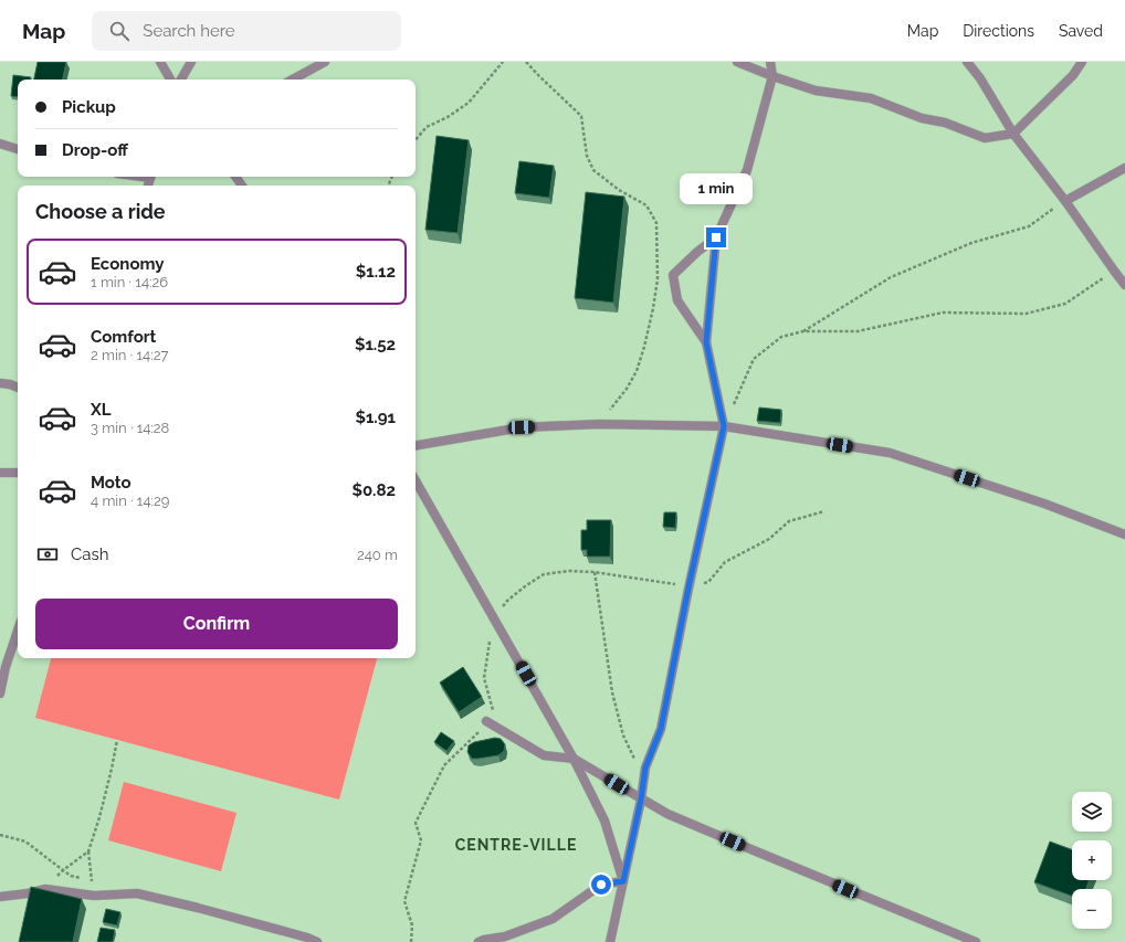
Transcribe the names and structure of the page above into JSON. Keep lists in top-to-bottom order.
{
  "districts": ["CENTRE-VILLE"],
  "page": {
    "header": "Map",
    "search": "Search here",
    "nav": ["Map", "Directions", "Saved"],
    "banner": ["Pickup", "Drop-off"],
    "bubble": "1 min",
    "heading": "Choose a ride",
    "list": [
      {
        "name": "Economy",
        "note": "1 min · 14:26",
        "value": "$1.12"
      },
      {
        "name": "Comfort",
        "note": "2 min · 14:27",
        "value": "$1.52"
      },
      {
        "name": "XL",
        "note": "3 min · 14:28",
        "value": "$1.91"
      },
      {
        "name": "Moto",
        "note": "4 min · 14:29",
        "value": "$0.82"
      }
    ],
    "pay": ["Cash", "240 m"],
    "buttons": "Confirm",
    "map_buttons": ["+", "−"]
  }
}
